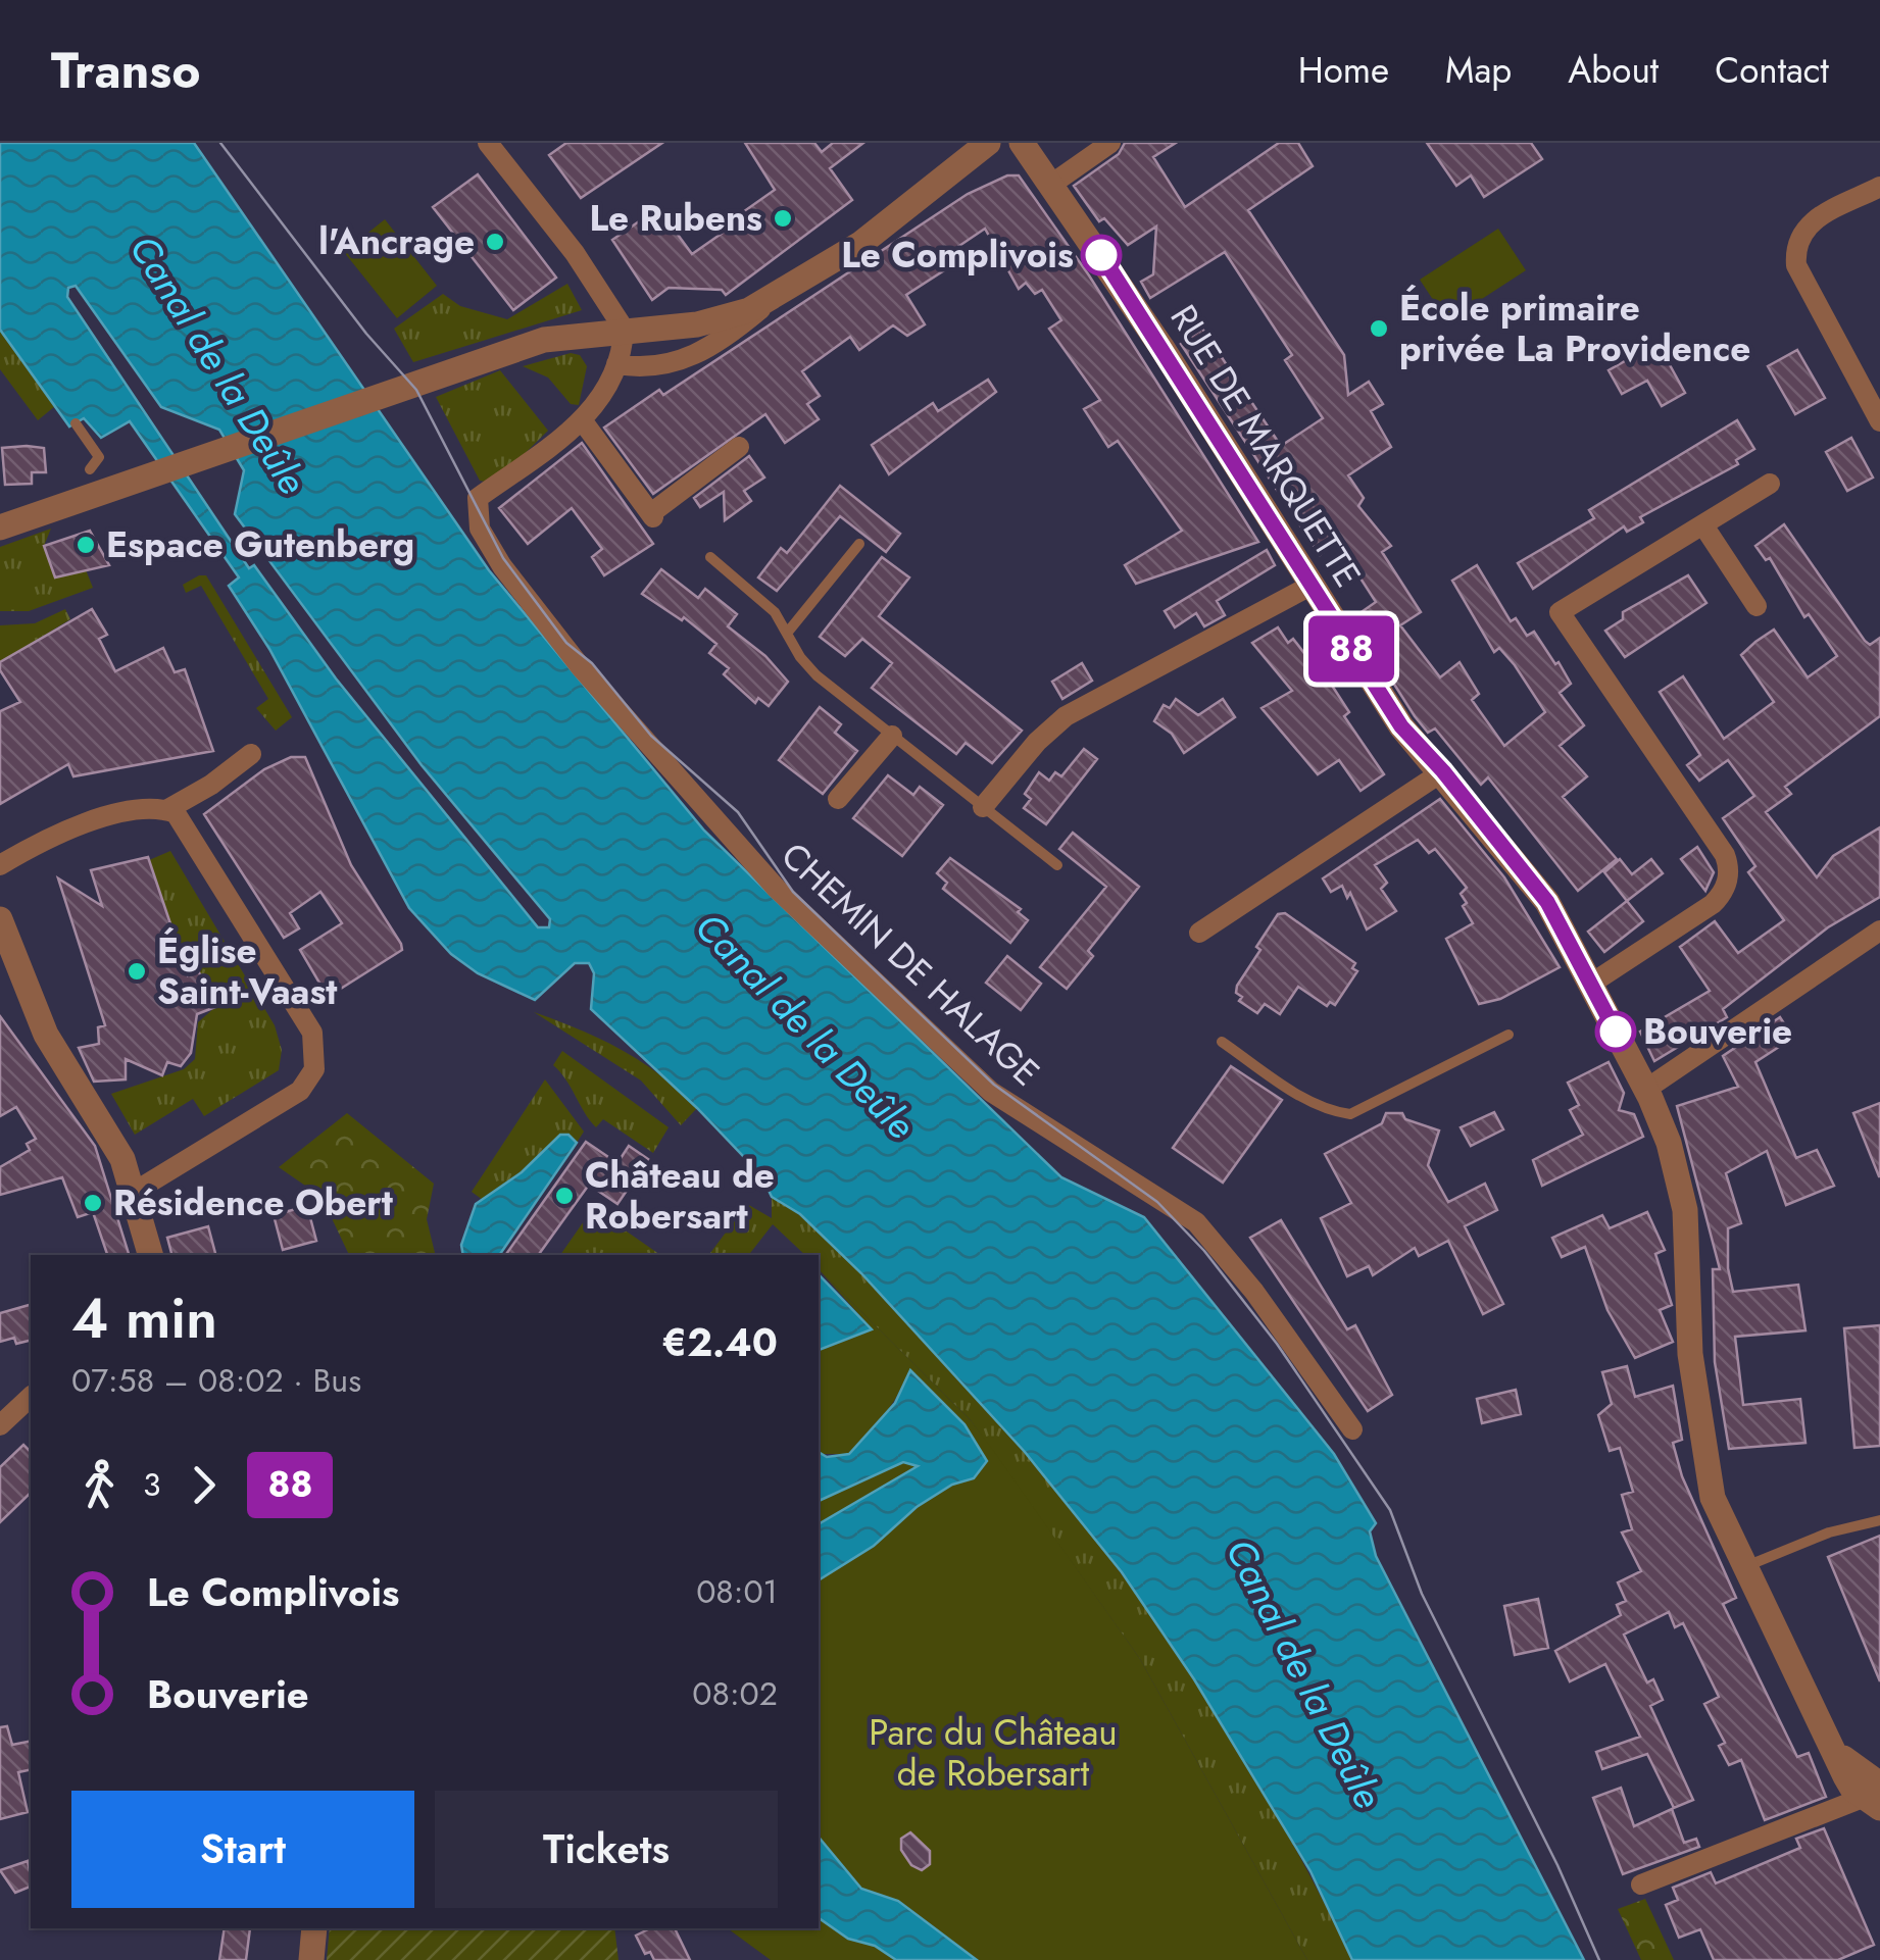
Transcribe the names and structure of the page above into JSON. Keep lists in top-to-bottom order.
{
  "streets": {
    "street": ["RUE DE MARQUETTE", "CHEMIN DE HALAGE"]
  },
  "water": ["Canal de la Deûle"],
  "parks": ["Parc du Château de Robersart"],
  "places": [
    "Le Rubens",
    "l'Ancrage",
    "Le Complivois",
    "École primaire privée La Providence",
    "Espace Gutenberg",
    "Église Saint-Vaast",
    "Bouverie",
    "Château de Robersart",
    "Résidence Obert"
  ],
  "lines": ["bus line 88"],
  "page": {
    "header": "Transo",
    "nav": [
      "Home",
      "Map",
      "About",
      "Contact"
    ],
    "on_map": "88",
    "heading": ["4 min", "07:58 – 08:02 · Bus", "€2.40"],
    "legs": ["3", "88"],
    "list": [
      {
        "name": "Le Complivois",
        "value": "08:01"
      },
      {
        "name": "Bouverie",
        "value": "08:02"
      }
    ],
    "buttons": ["Start", "Tickets"]
  }
}
